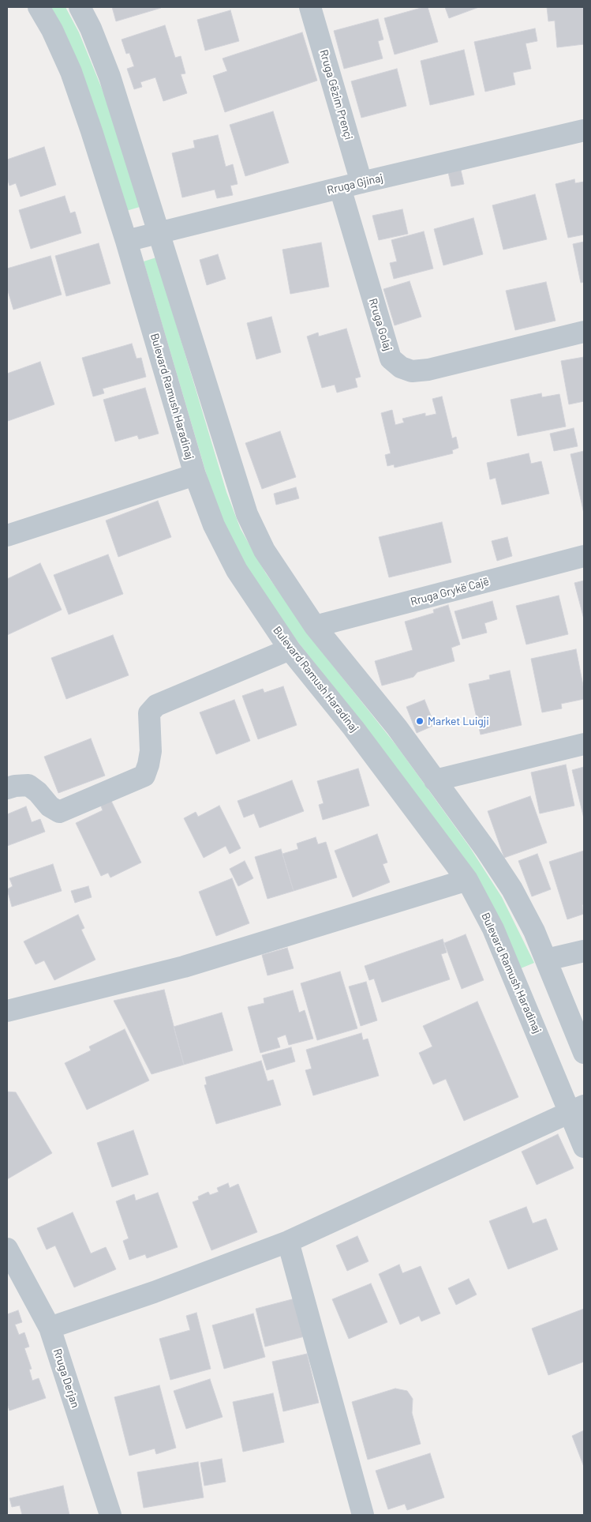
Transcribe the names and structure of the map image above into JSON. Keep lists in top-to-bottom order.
{
  "streets": {
    "street": [
      "Rruga Gëzim Prençi",
      "Rruga Gjinaj",
      "Rruga Golaj",
      "Bulevard Ramush Haradinaj",
      "Rruga Grykë Cajë",
      "Rruga Derjan"
    ]
  },
  "crossings": [
    ["Rruga Gëzim Prençi", "Rruga Gjinaj"],
    ["Rruga Gjinaj", "Rruga Golaj"],
    ["Rruga Gjinaj", "Bulevard Ramush Haradinaj"]
  ],
  "places": ["Market Luigji"]
}
